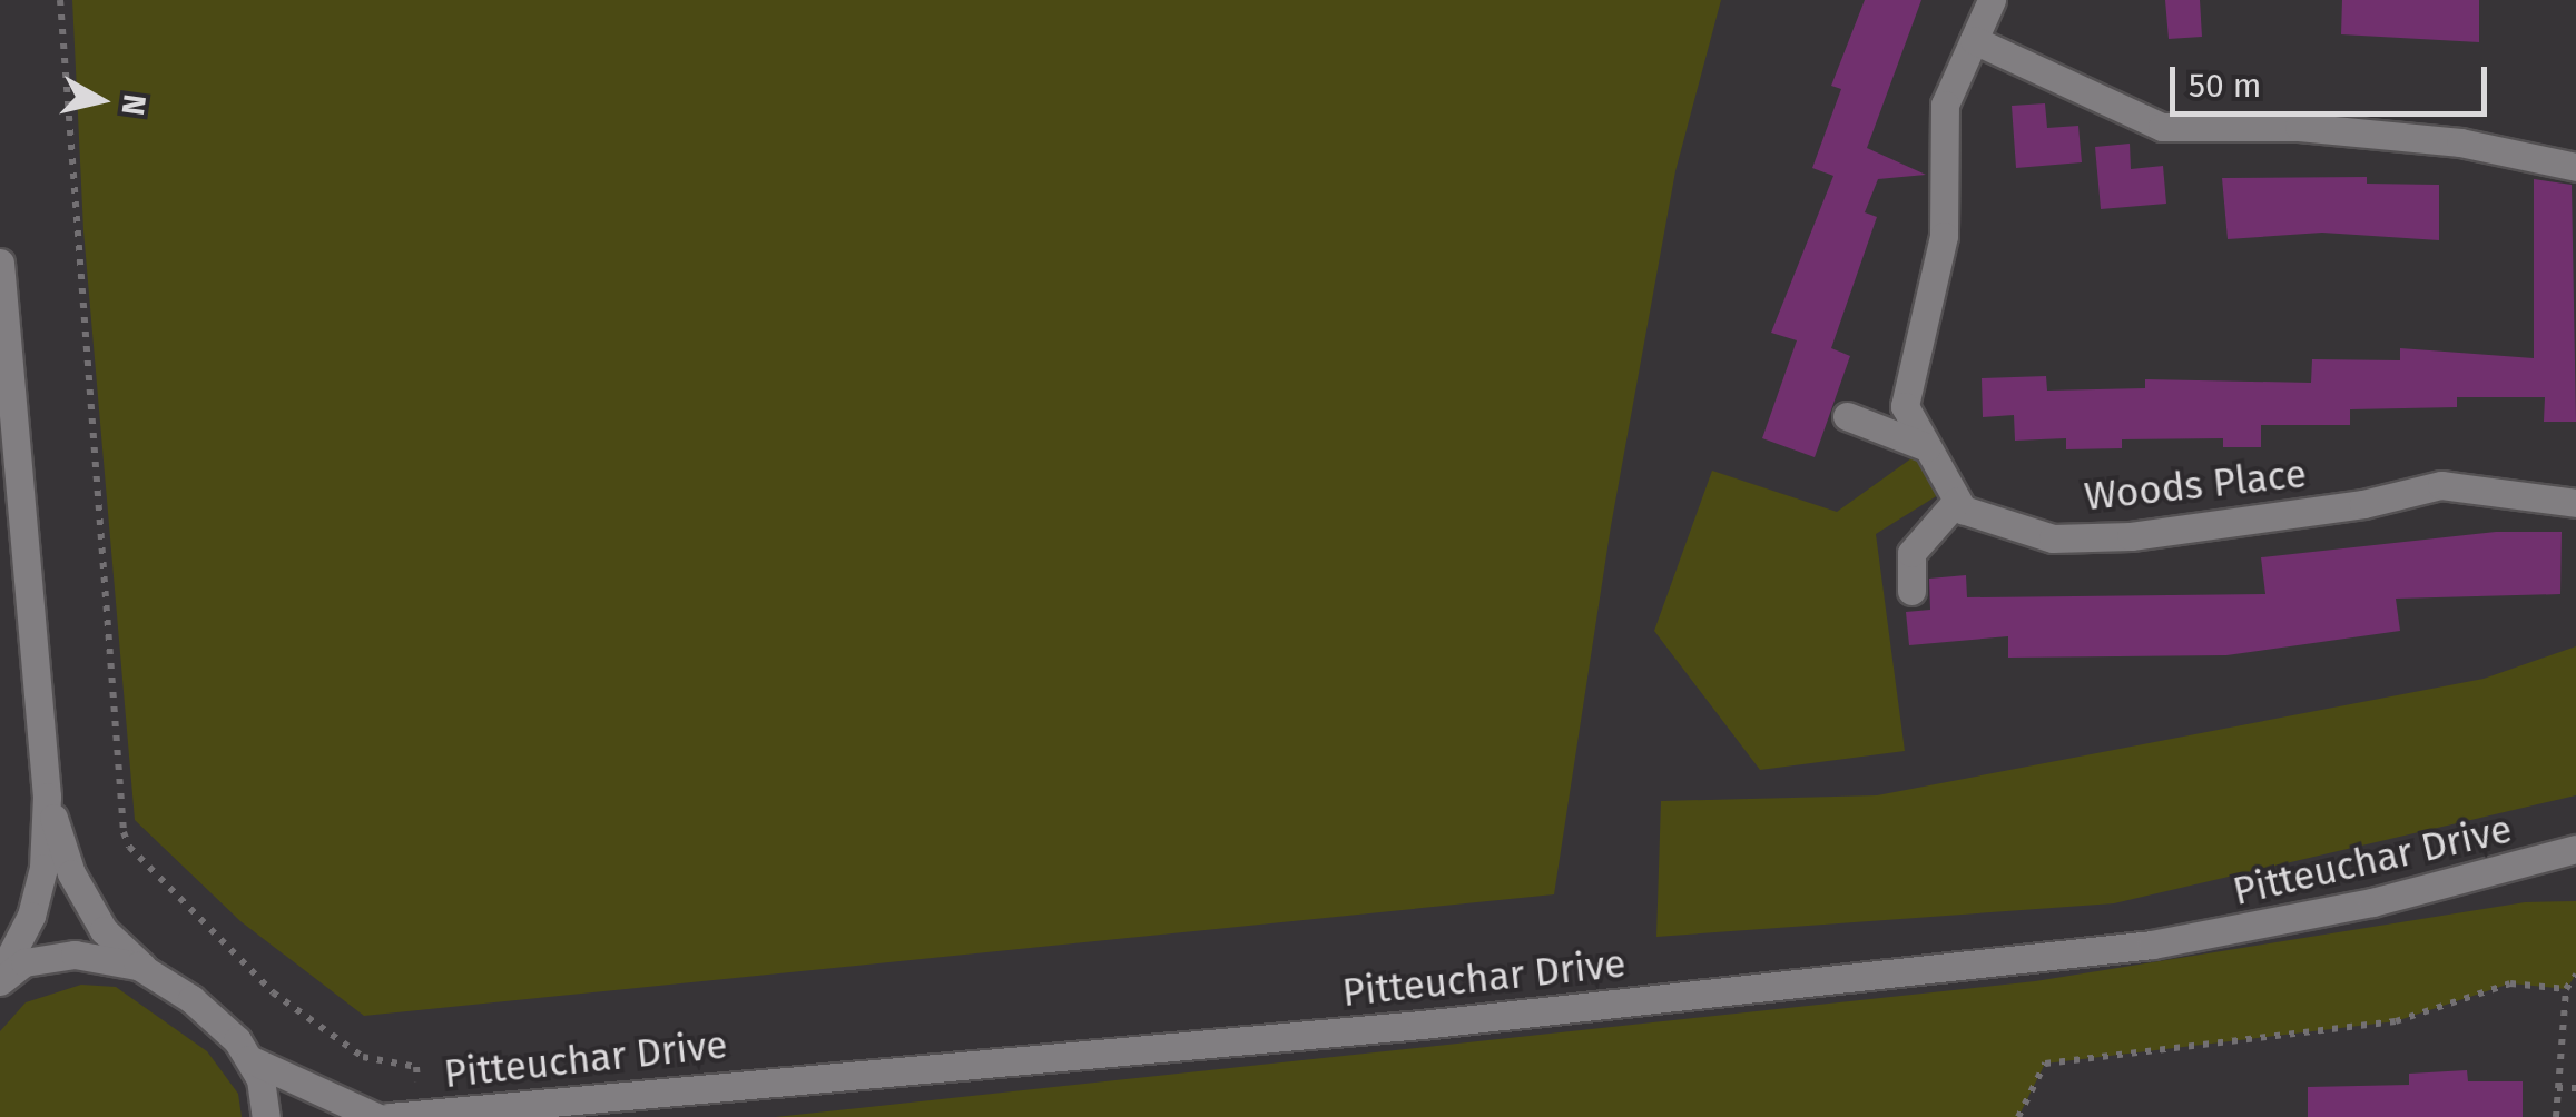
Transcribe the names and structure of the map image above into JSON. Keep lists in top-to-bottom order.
{
  "streets": {
    "street": ["Woods Place", "Pitteuchar Drive"]
  },
  "scale_bar": "50 m",
  "north": "right"
}
